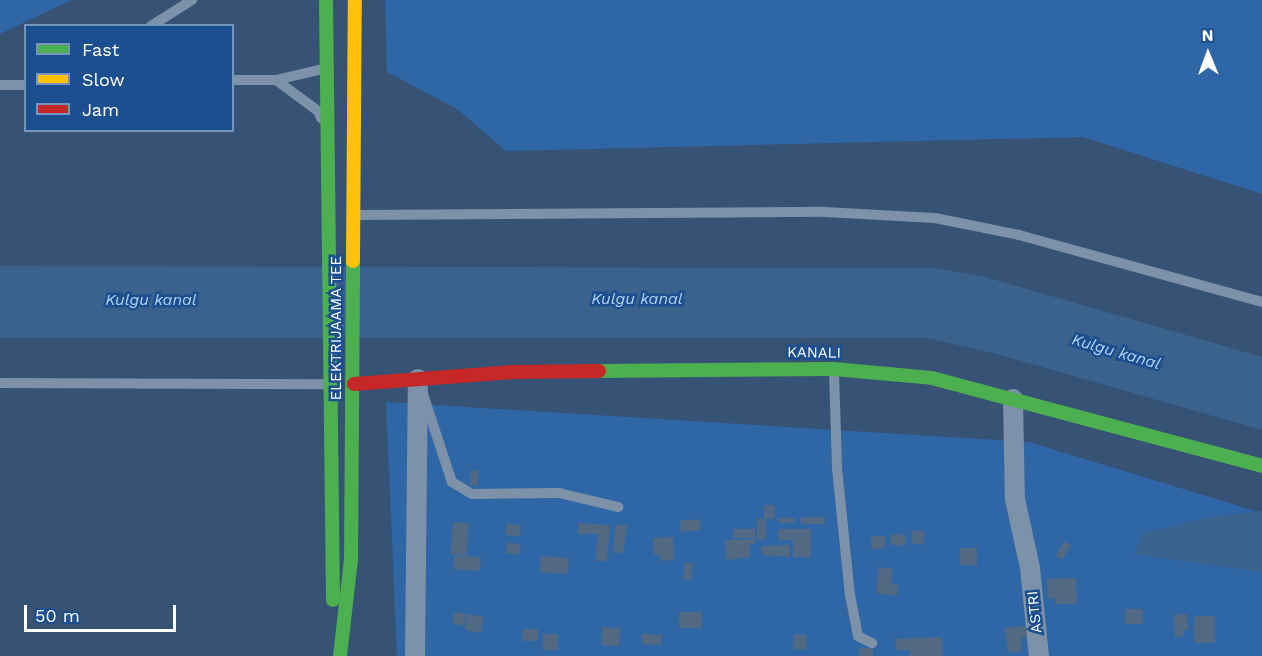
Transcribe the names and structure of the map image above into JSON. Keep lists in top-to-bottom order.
{
  "streets": {
    "street": ["ELEKTRIJAAMA TEE", "KANALI", "ASTRI"]
  },
  "crossings": [
    ["ELEKTRIJAAMA TEE", "KANALI"],
    ["KANALI", "ASTRI"]
  ],
  "water": ["Kulgu kanal"],
  "legend": ["Fast", "Slow", "Jam"],
  "scale_bar": "50 m",
  "north": "top"
}
